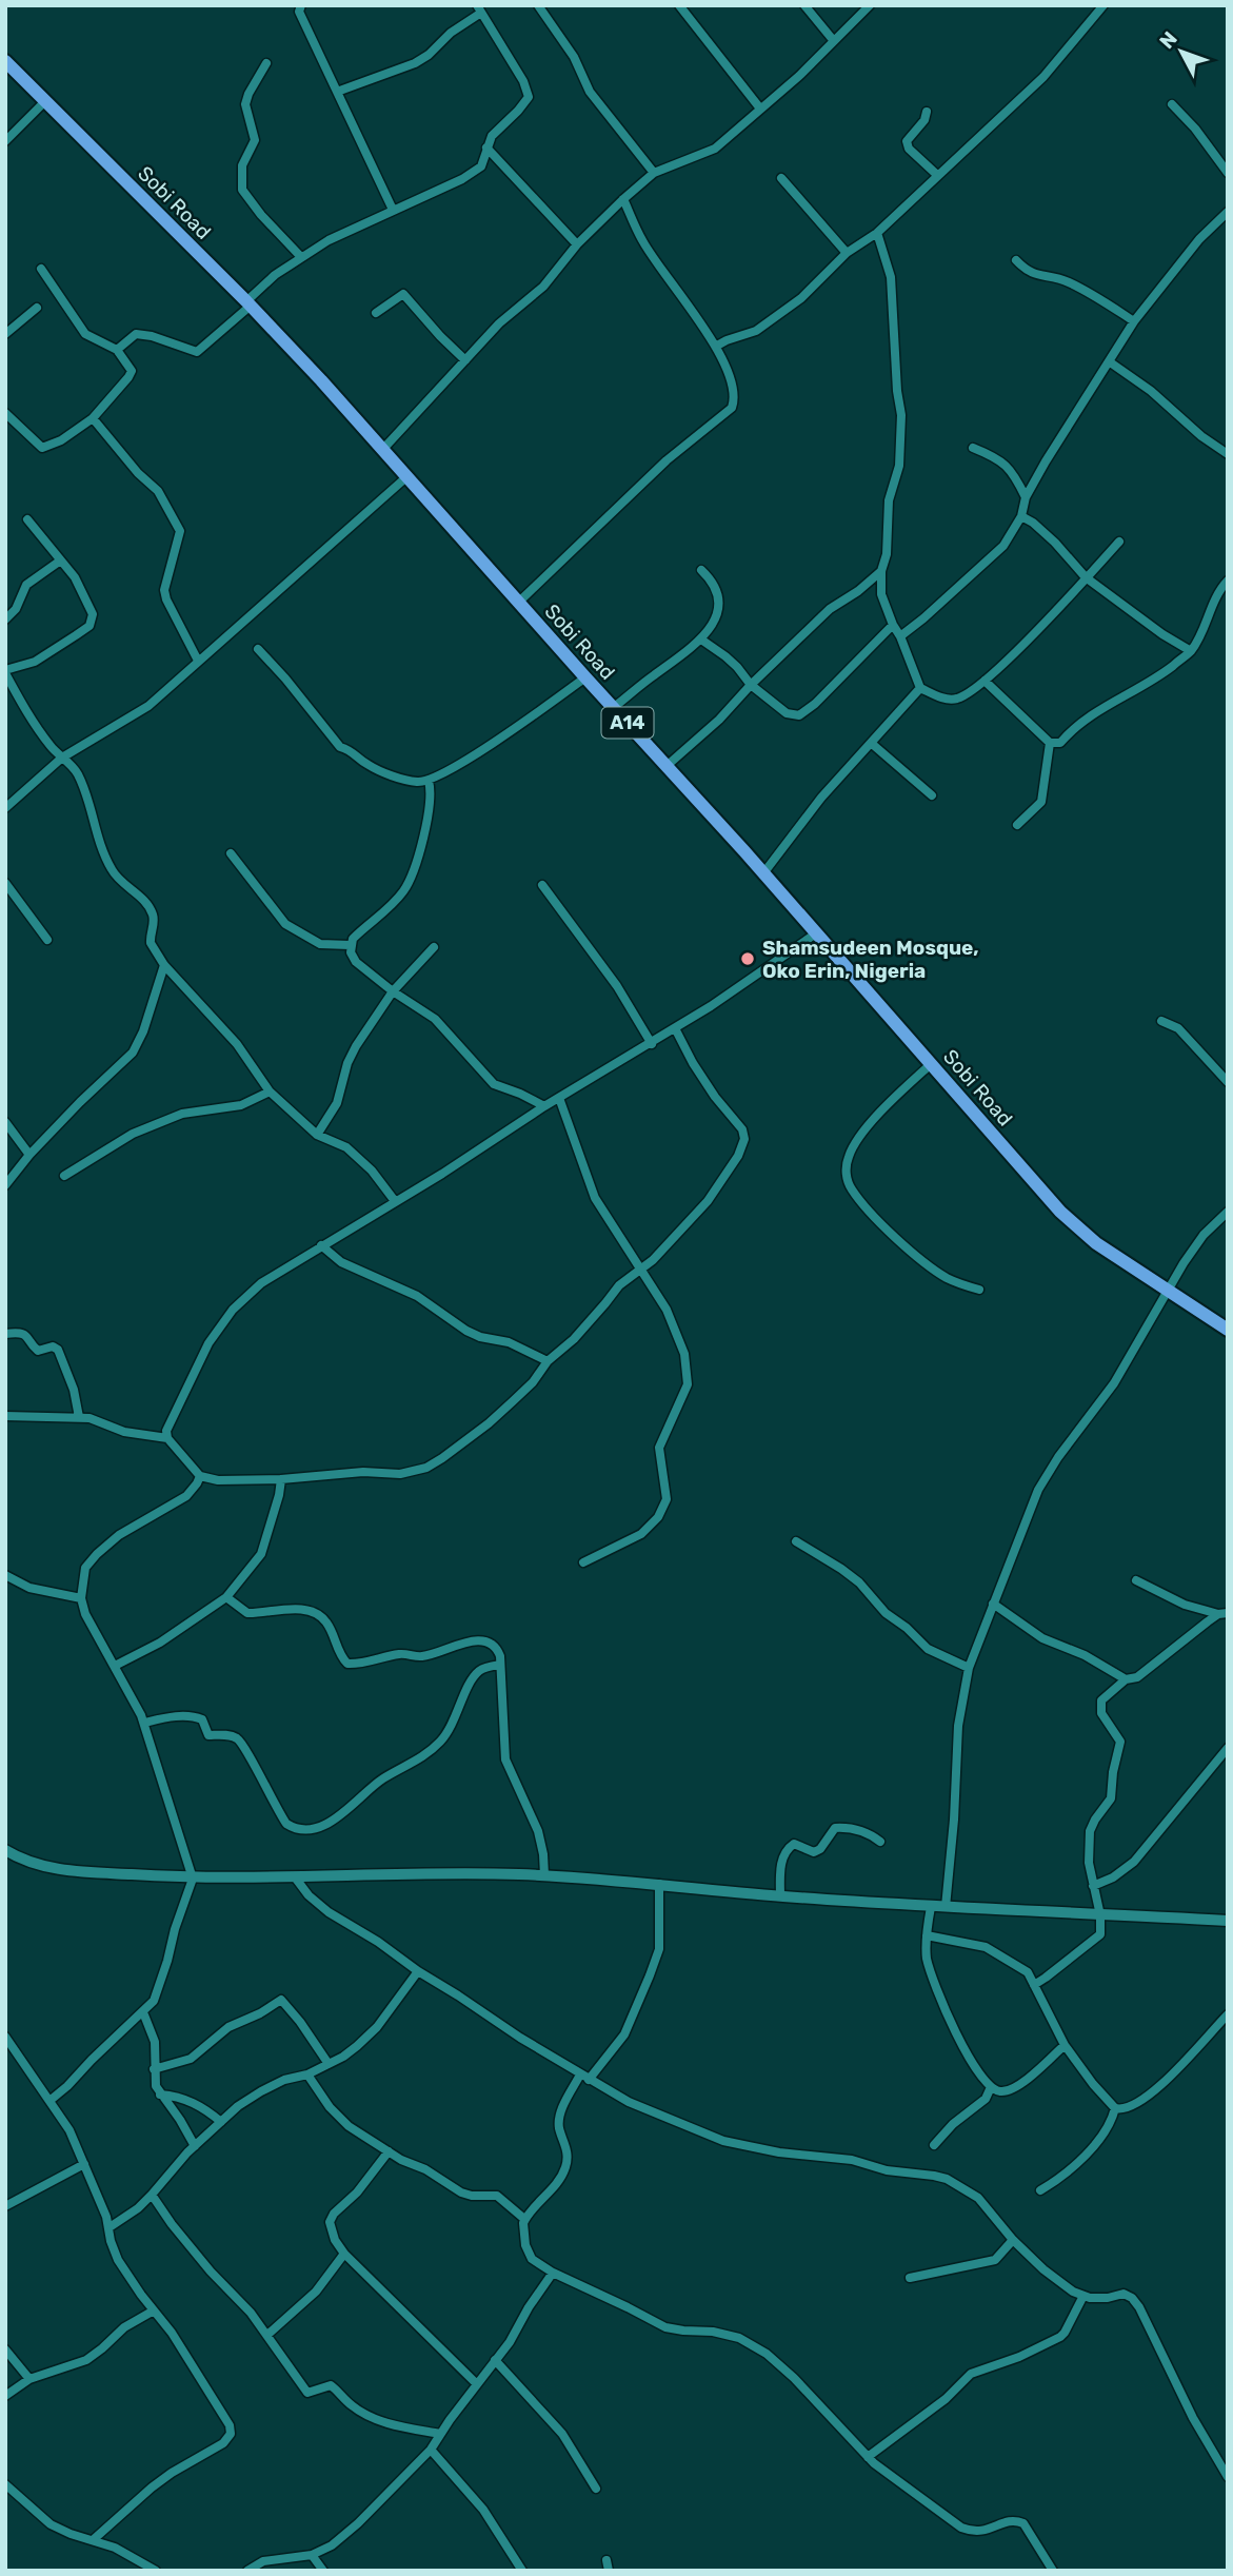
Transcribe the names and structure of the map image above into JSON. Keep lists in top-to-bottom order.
{
  "streets": {
    "highway": ["Sobi Road", "A14"]
  },
  "places": ["Shamsudeen Mosque, Oko Erin, Nigeria"],
  "north": "top left"
}
